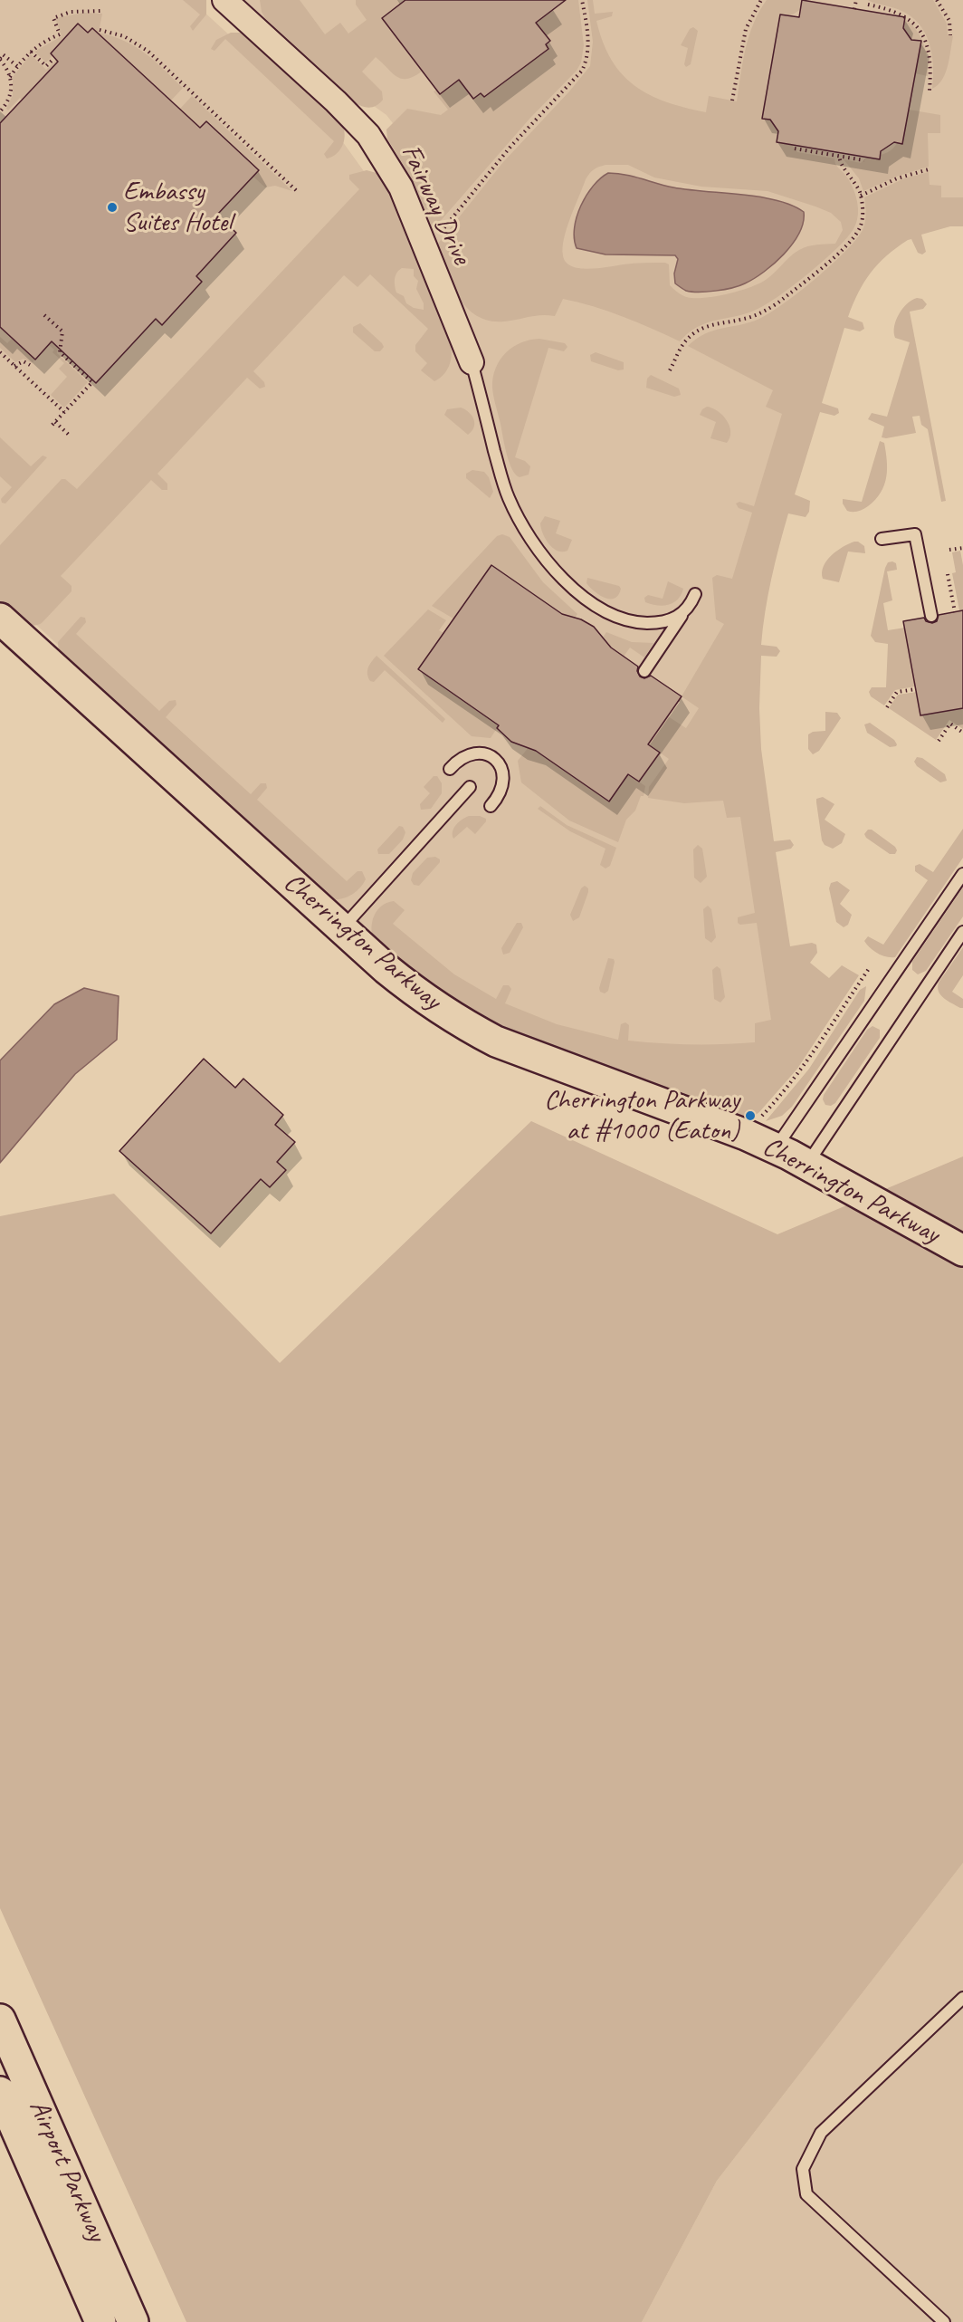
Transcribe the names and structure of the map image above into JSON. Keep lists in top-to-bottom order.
{
  "streets": {
    "main road": ["Cherrington Parkway", "Airport Parkway"],
    "street": ["Fairway Drive"]
  },
  "places": ["Embassy Suites Hotel", "Cherrington Parkway at #1000 (Eaton)"]
}
